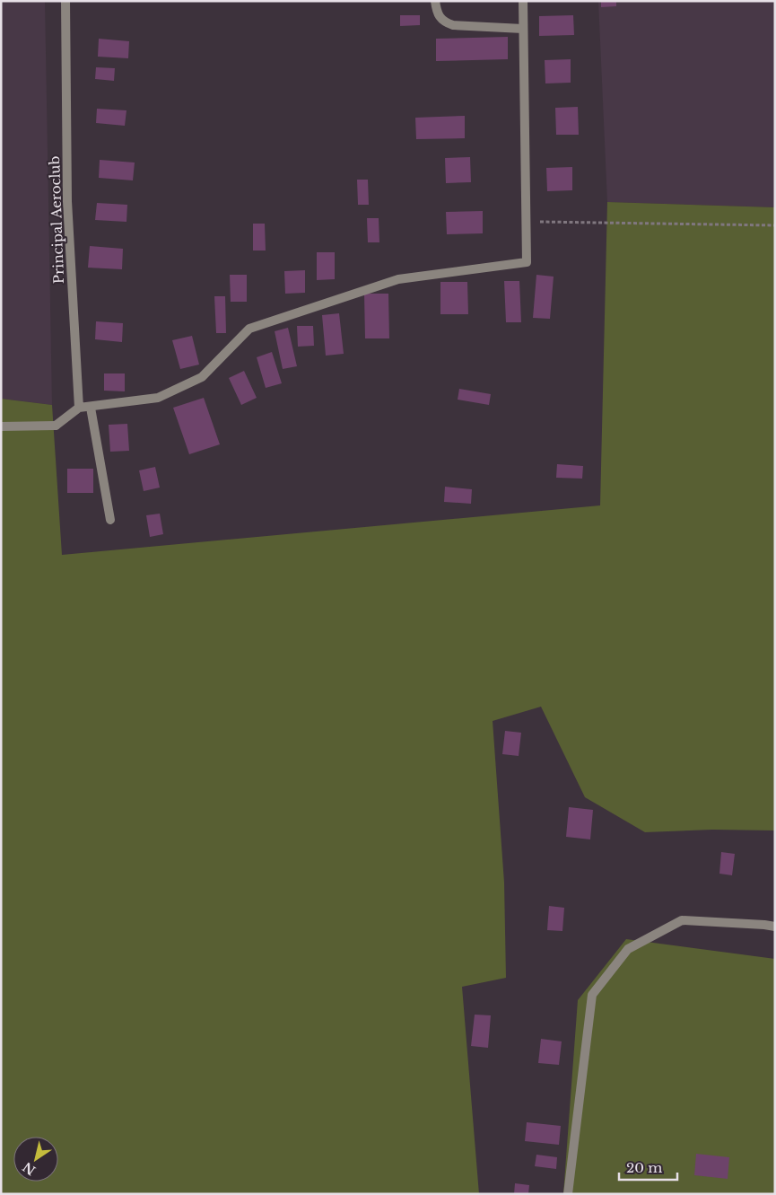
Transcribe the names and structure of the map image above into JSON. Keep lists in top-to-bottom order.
{
  "streets": {
    "street": ["Principal Aeroclub"]
  },
  "scale_bar": "20 m",
  "north": "bottom left"
}
